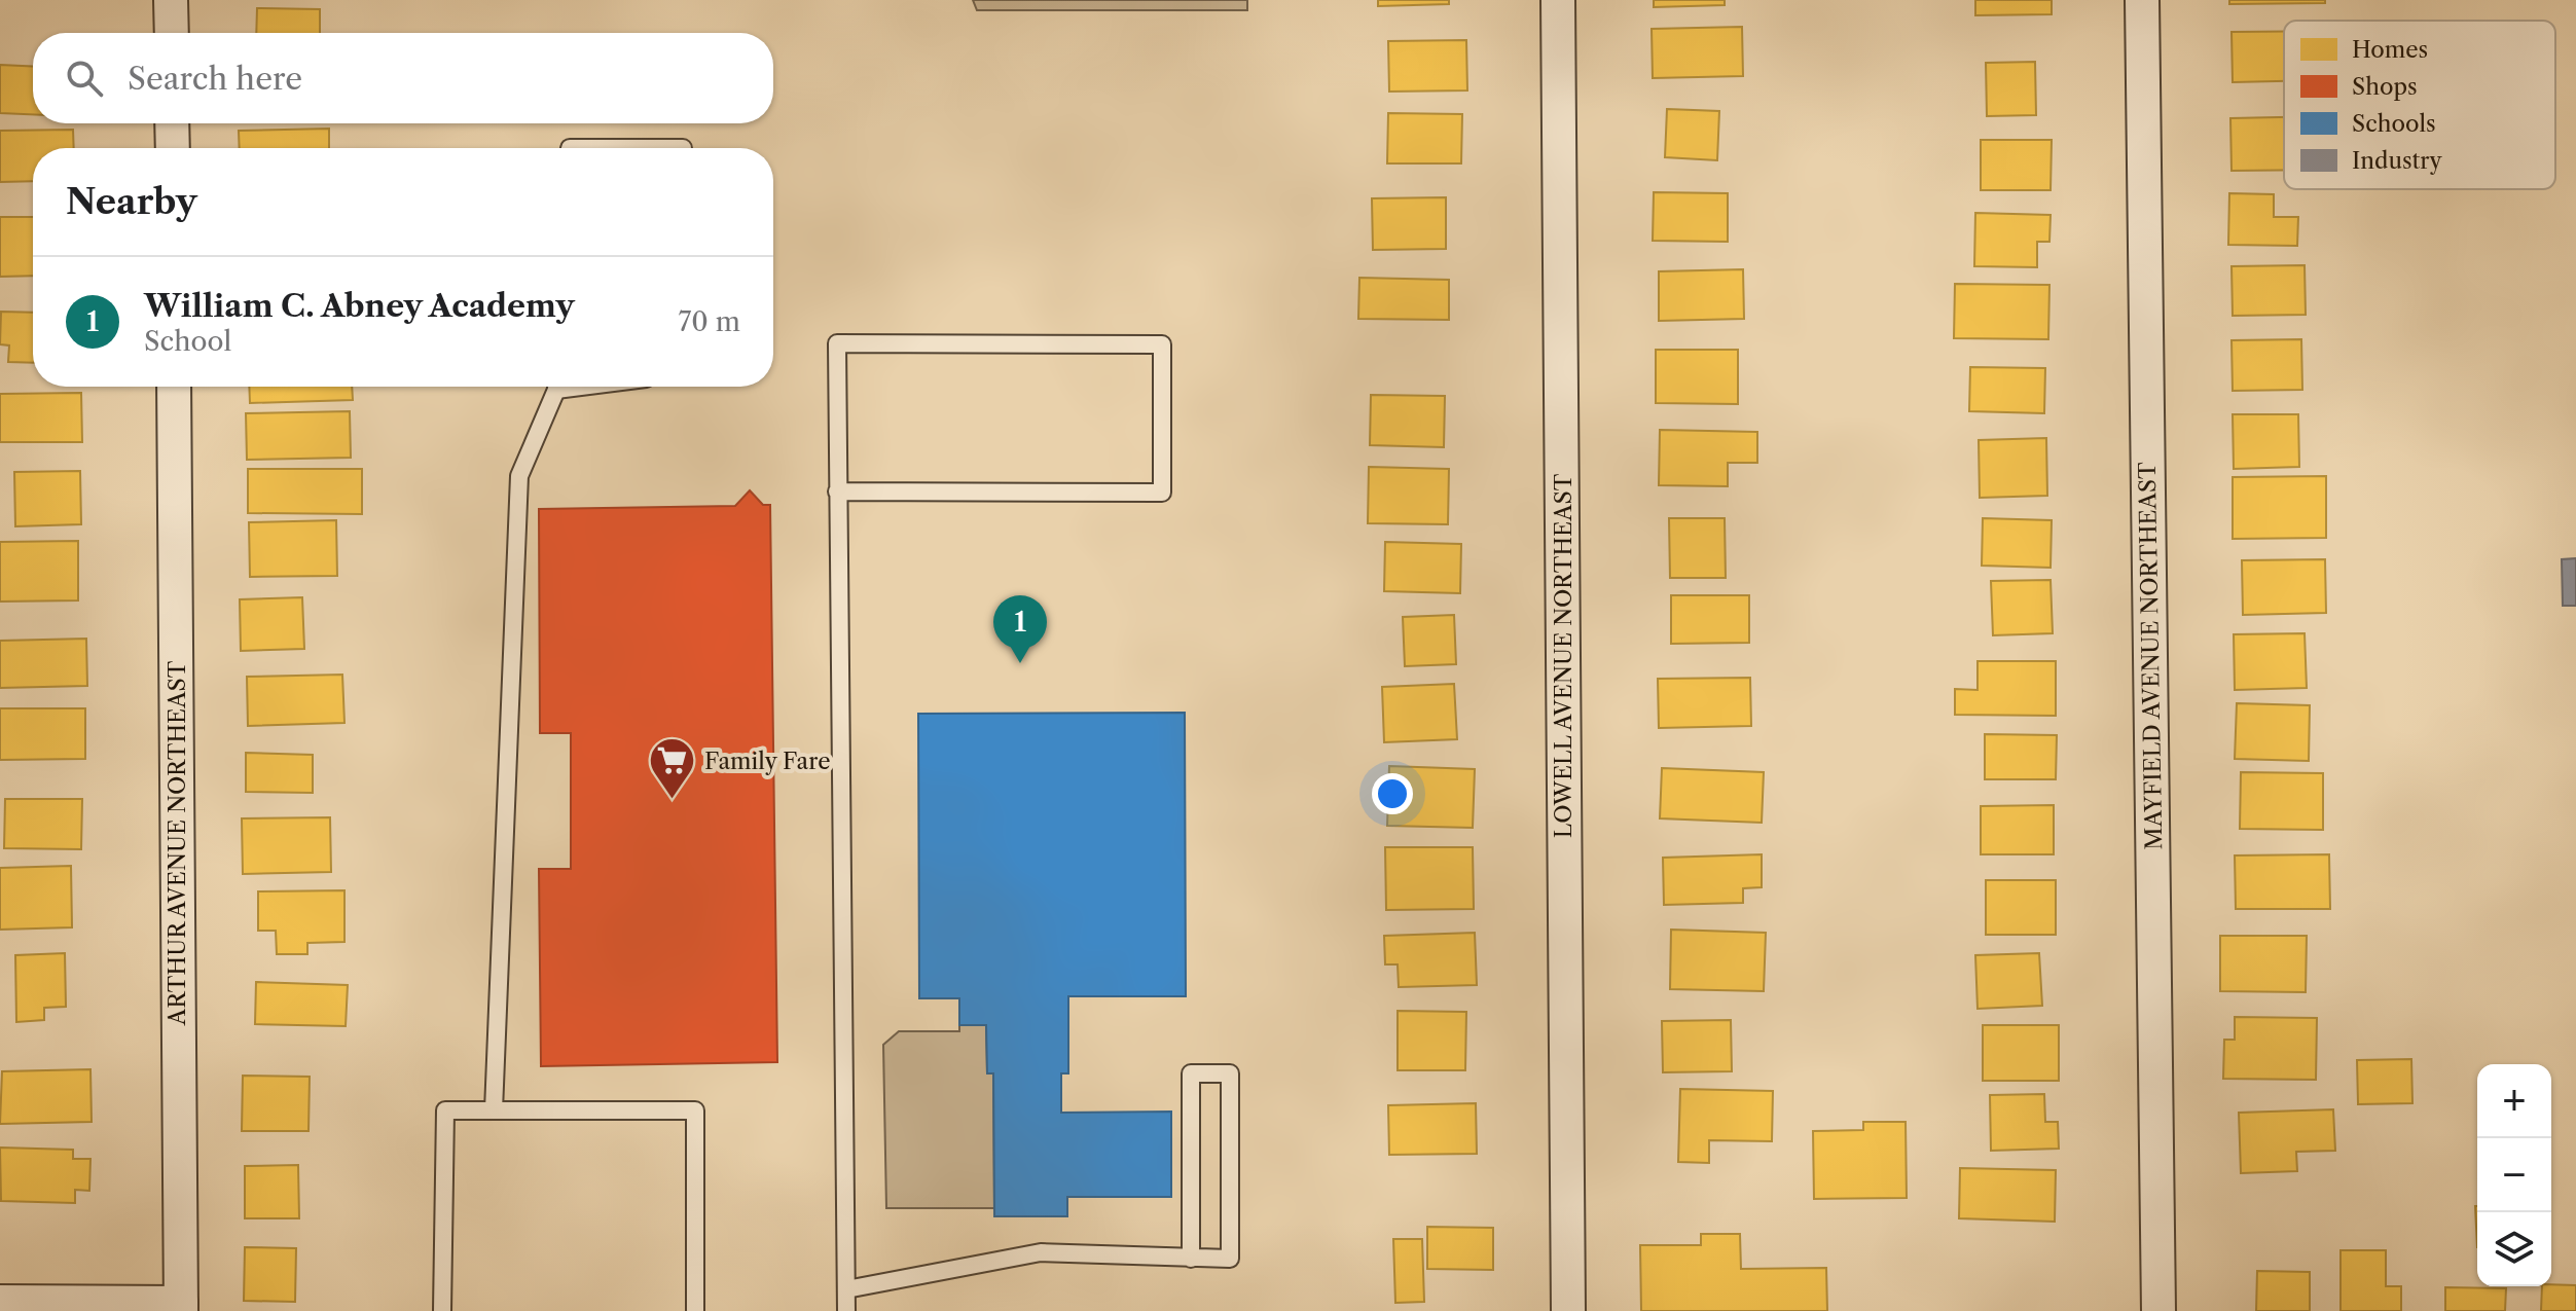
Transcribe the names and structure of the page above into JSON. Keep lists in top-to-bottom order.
{
  "streets": {
    "street": ["LOWELL AVENUE NORTHEAST", "MAYFIELD AVENUE NORTHEAST", "ARTHUR AVENUE NORTHEAST"]
  },
  "places": {
    "supermarket": ["Family Fare"]
  },
  "legend": [
    "Homes",
    "Shops",
    "Schools",
    "Industry"
  ],
  "page": {
    "search": "Search here",
    "heading": "Nearby",
    "list": [
      {
        "mark": "1",
        "name": "William C. Abney Academy",
        "note": "School",
        "value": "70 m"
      }
    ],
    "pins": "1",
    "map_buttons": ["+", "−"]
  }
}
